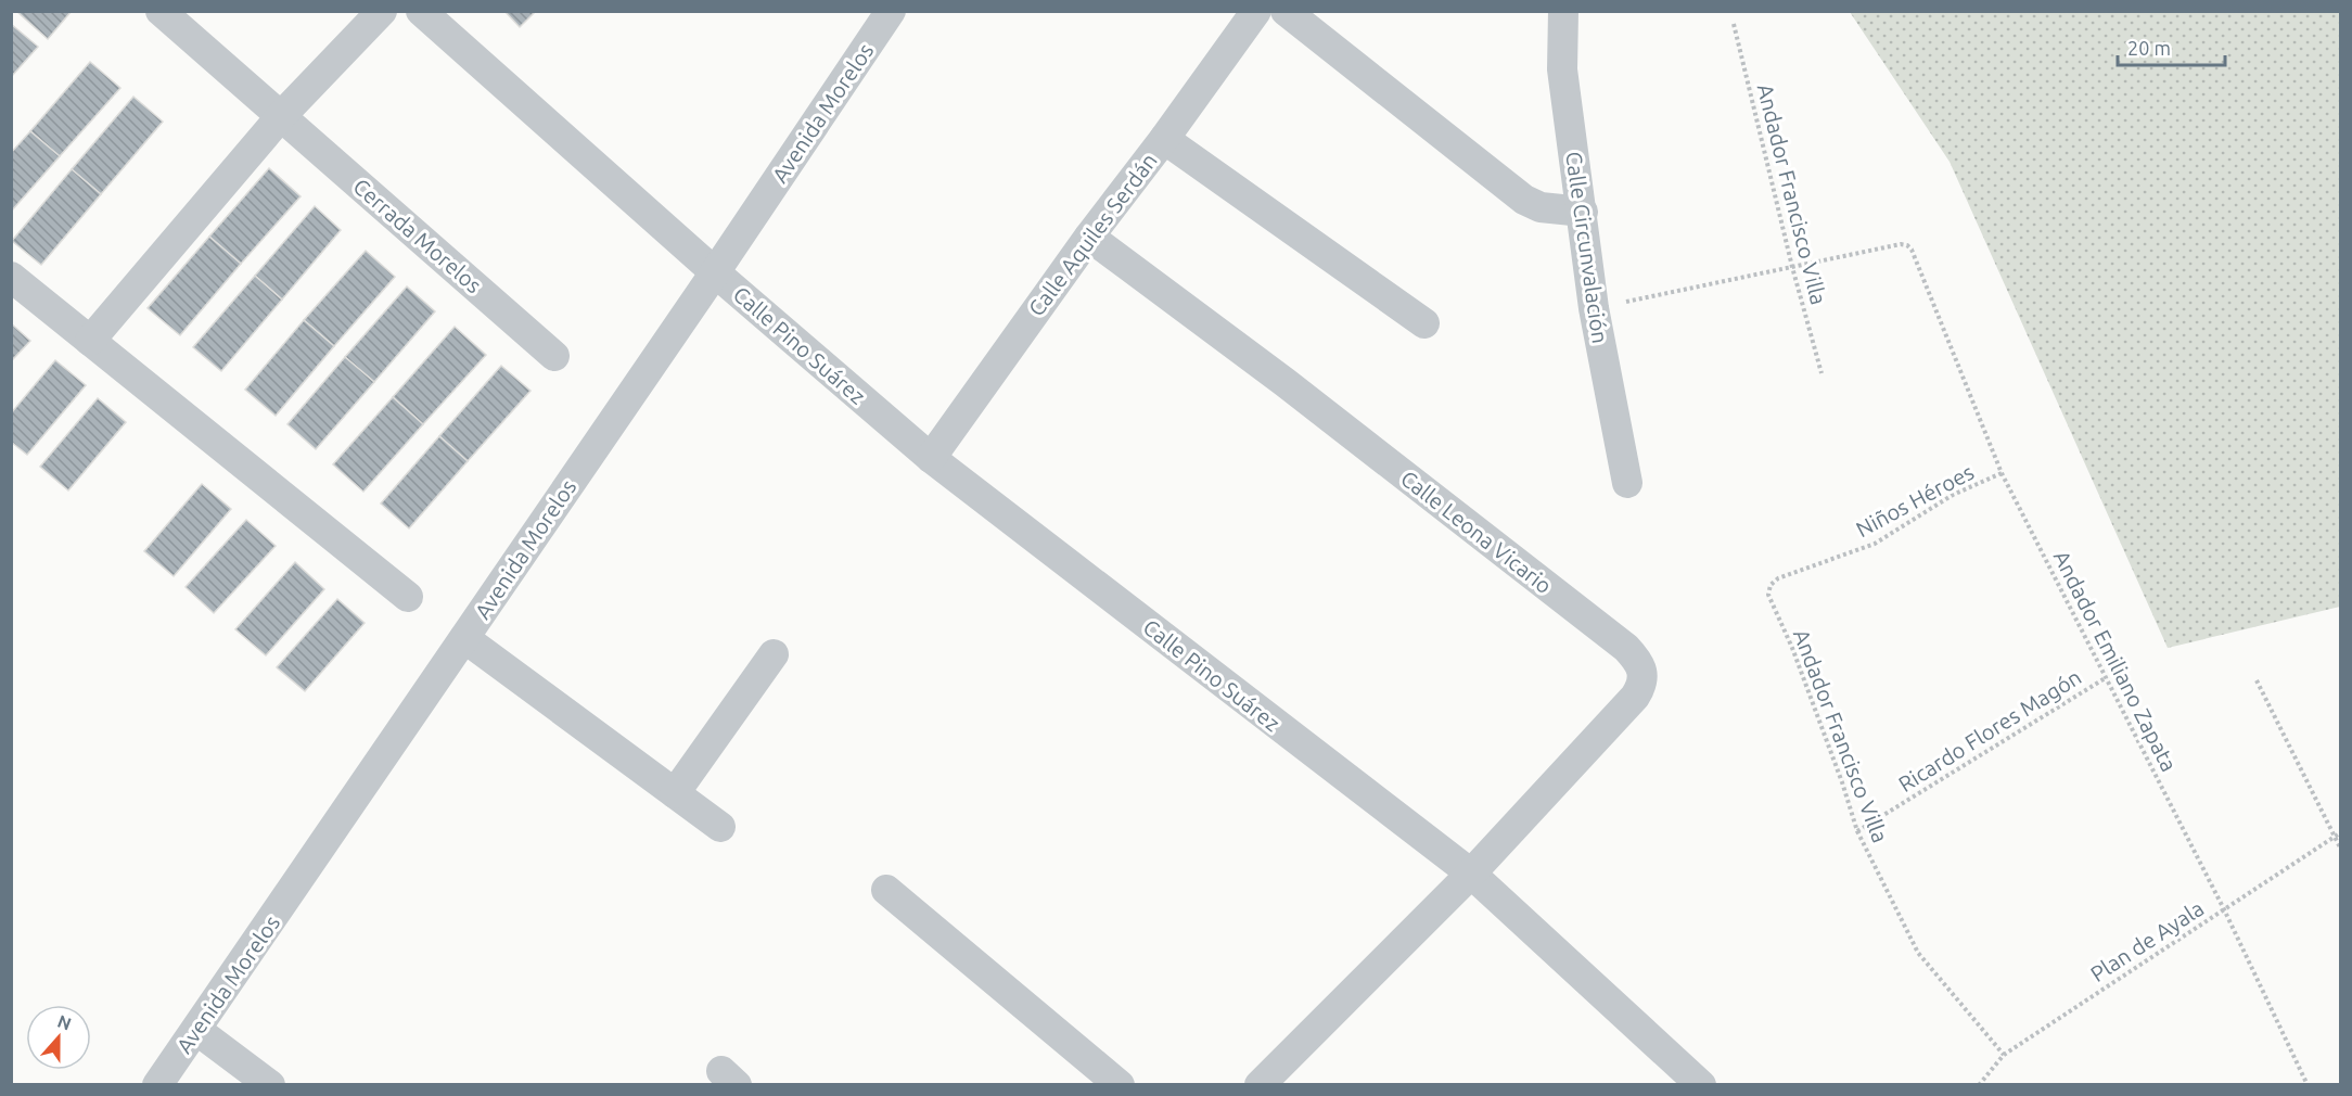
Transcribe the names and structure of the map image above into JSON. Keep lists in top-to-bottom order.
{
  "streets": {
    "street": [
      "Avenida Morelos",
      "Calle Aquiles Serdán",
      "Cerrada Morelos",
      "Calle Circunvalación",
      "Calle Pino Suárez",
      "Calle Leona Vicario"
    ],
    "path": [
      "Andador Francisco Villa",
      "Niños Héroes",
      "Andador Emiliano Zapata",
      "Ricardo Flores Magón",
      "Plan de Ayala"
    ]
  },
  "crossings": [
    ["Avenida Morelos", "Calle Pino Suárez"],
    ["Andador Francisco Villa", "Niños Héroes"],
    ["Andador Francisco Villa", "Andador Emiliano Zapata"],
    ["Andador Francisco Villa", "Ricardo Flores Magón"],
    ["Andador Francisco Villa", "Plan de Ayala"],
    ["Calle Aquiles Serdán", "Calle Pino Suárez"],
    ["Calle Aquiles Serdán", "Calle Leona Vicario"],
    ["Calle Pino Suárez", "Calle Leona Vicario"],
    ["Niños Héroes", "Andador Emiliano Zapata"],
    ["Andador Emiliano Zapata", "Ricardo Flores Magón"],
    ["Andador Emiliano Zapata", "Plan de Ayala"]
  ],
  "scale_bar": "20 m",
  "north": "top"
}
